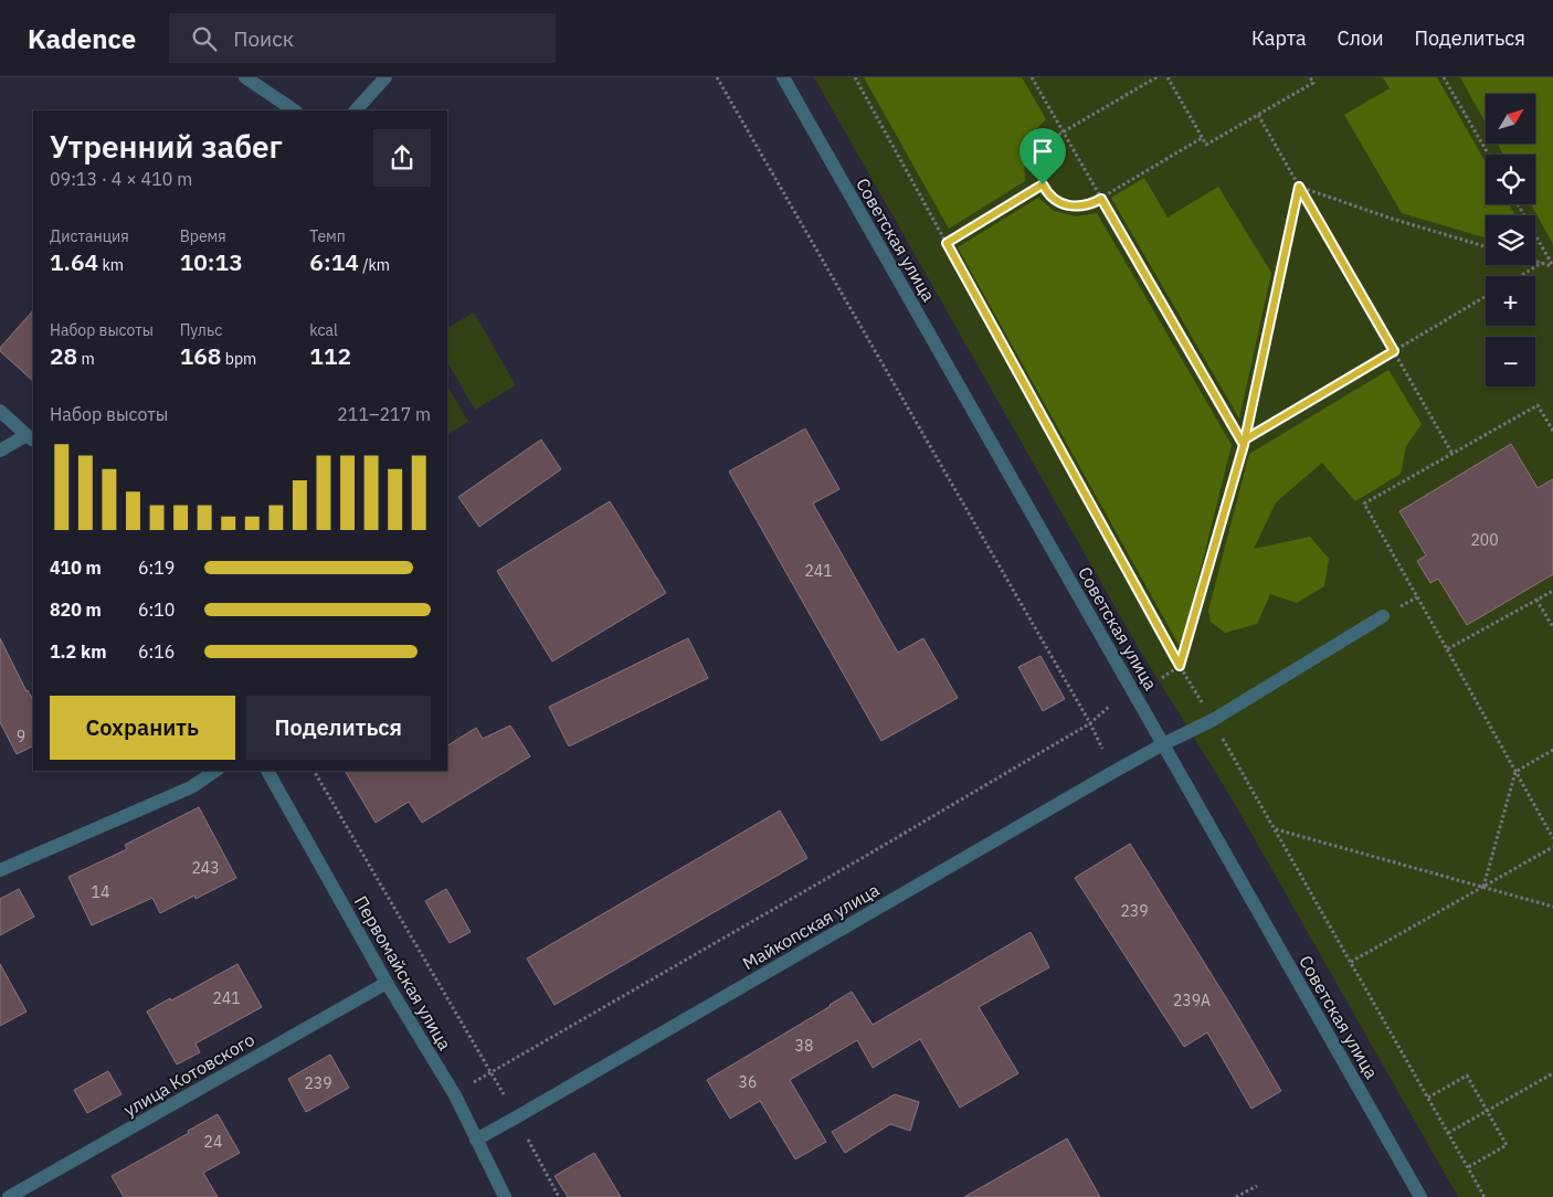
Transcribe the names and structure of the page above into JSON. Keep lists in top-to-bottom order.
{
  "streets": {
    "street": [
      "Советская улица",
      "Майкопская улица",
      "Первомайская улица",
      "улица Котовского"
    ]
  },
  "crossings": [
    ["Советская улица", "Майкопская улица"],
    ["Майкопская улица", "Первомайская улица"],
    ["Первомайская улица", "улица Котовского"]
  ],
  "house_numbers": [
    "200",
    "241",
    "9",
    "243",
    "14",
    "239",
    "241",
    "239А",
    "38",
    "36",
    "239",
    "24"
  ],
  "north": "top right",
  "page": {
    "header": "Kadence",
    "search": "Поиск",
    "nav": ["Карта", "Слои", "Поделиться"],
    "map_buttons": ["+", "−"],
    "heading": ["Утренний забег", "09:13 · 4 × 410 m"],
    "stats": [
      ["Дистанция", "1.64 km"],
      ["Время", "10:13"],
      ["Темп", "6:14 /km"],
      ["Набор высоты", "28 m"],
      ["Пульс", "168 bpm"],
      ["kcal", "112"]
    ],
    "chart": ["Набор высоты", "211–217 m"],
    "list": [
      {
        "name": "410 m",
        "note": "6:19"
      },
      {
        "name": "820 m",
        "note": "6:10"
      },
      {
        "name": "1.2 km",
        "note": "6:16"
      }
    ],
    "buttons": ["Сохранить", "Поделиться"]
  }
}
